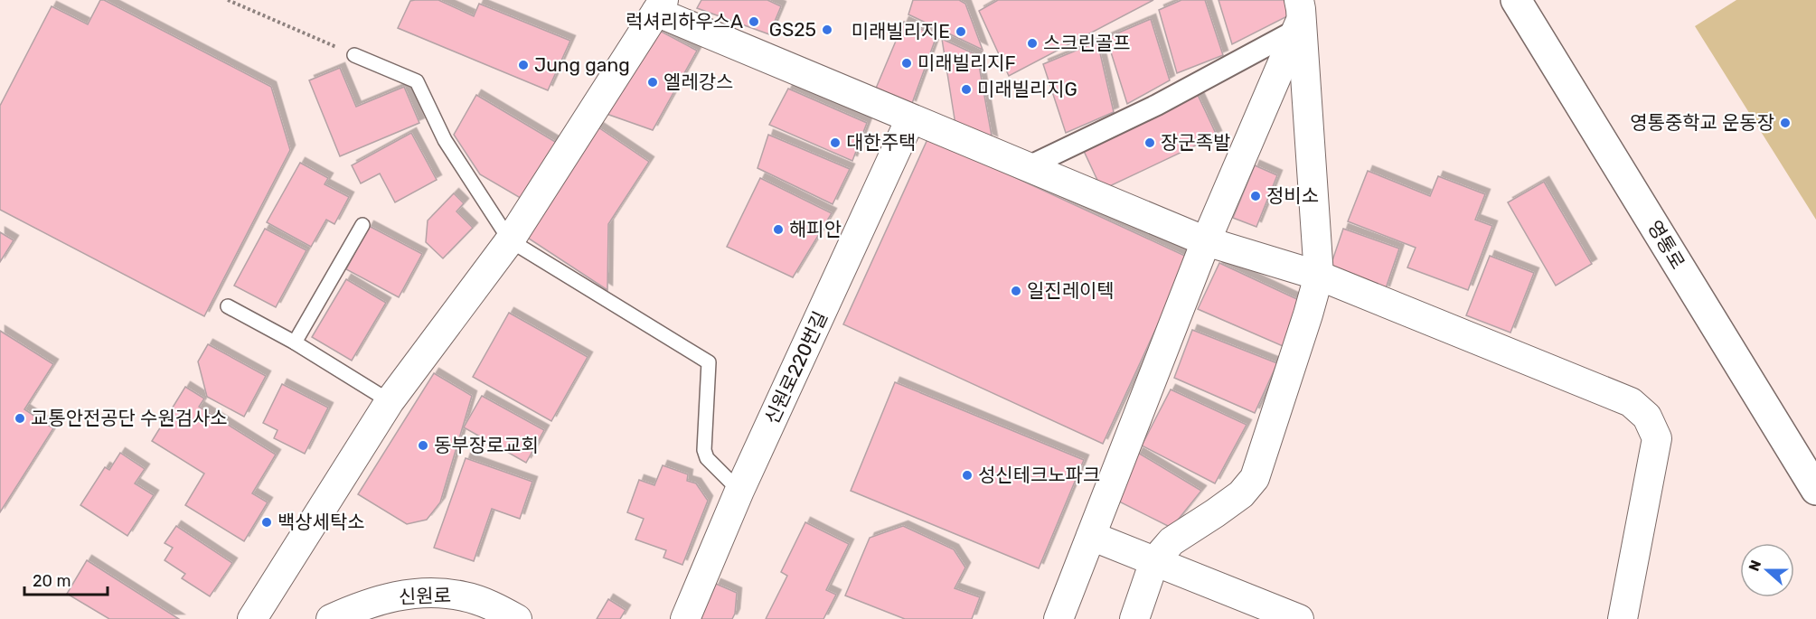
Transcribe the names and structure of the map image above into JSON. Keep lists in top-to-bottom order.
{
  "streets": {
    "street": ["영통로", "신원로220번길", "신원로"]
  },
  "places": [
    "럭셔리하우스A",
    "GS25",
    "미래빌리지E",
    "스크린골프",
    "미래빌리지F",
    "Jung gang",
    "엘레강스",
    "미래빌리지G",
    "영통중학교 운동장",
    "대한주택",
    "장군족발",
    "정비소",
    "해피안",
    "일진레이텍",
    "교통안전공단 수원검사소",
    "동부장로교회",
    "성신테크노파크",
    "백상세탁소"
  ],
  "scale_bar": "20 m",
  "north": "left"
}
